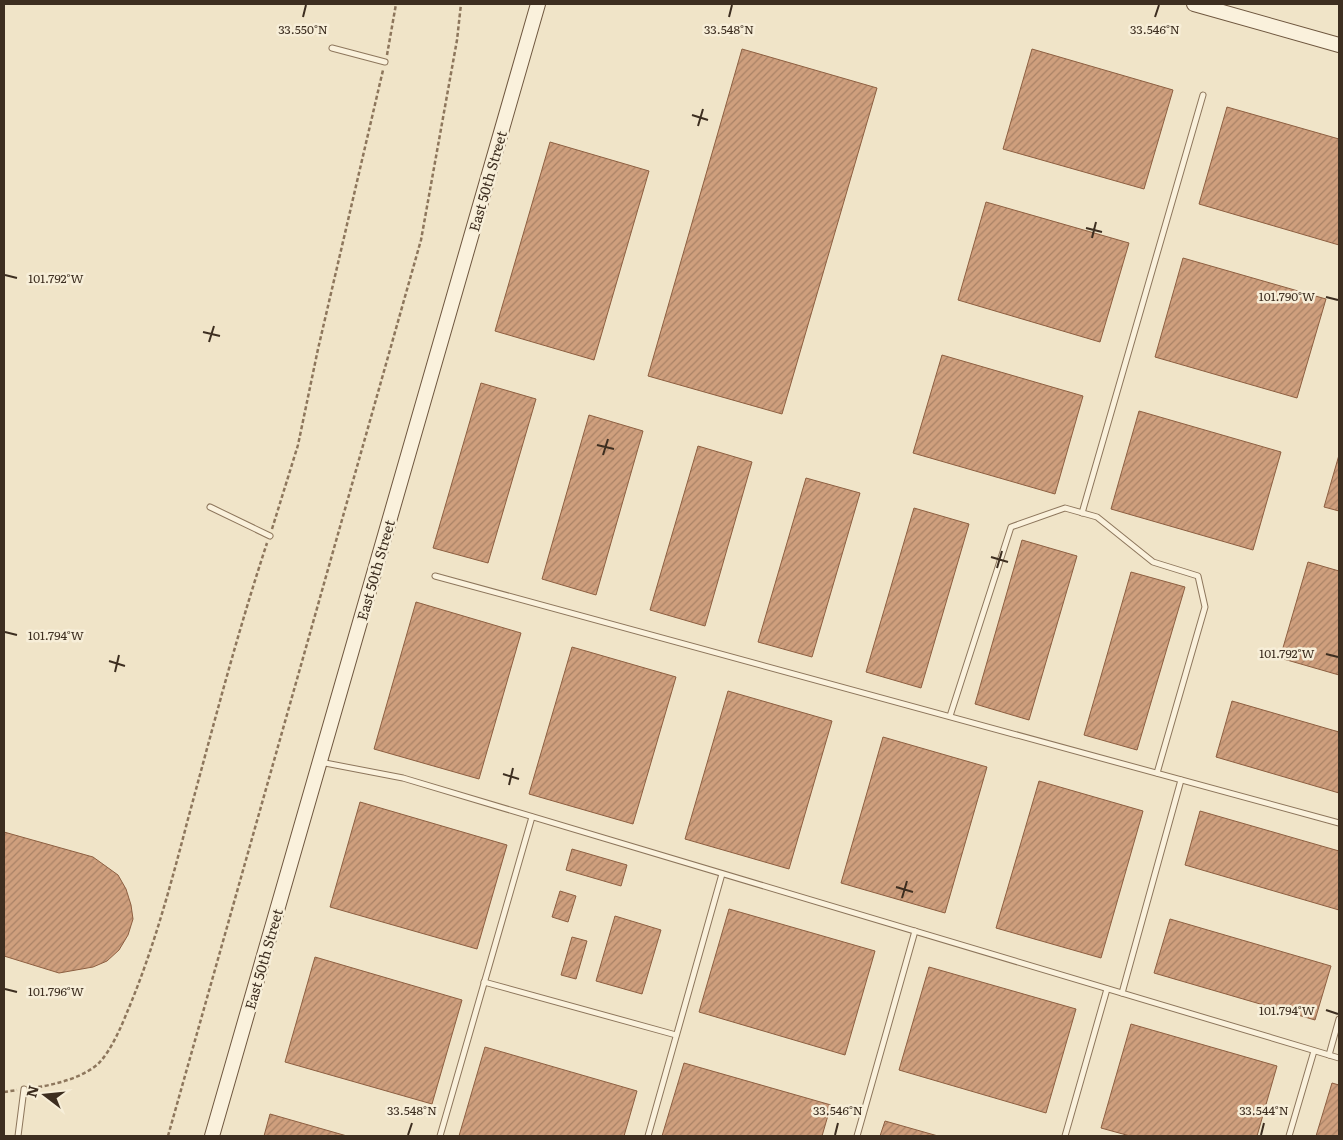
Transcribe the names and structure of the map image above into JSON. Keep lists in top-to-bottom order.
{
  "streets": {
    "main road": ["East 50th Street"]
  },
  "north": "left",
  "coordinates": [
    "33.550°N",
    "33.548°N",
    "33.546°N",
    "101.792°W",
    "101.790°W",
    "101.794°W",
    "101.796°W",
    "33.544°N"
  ]
}
